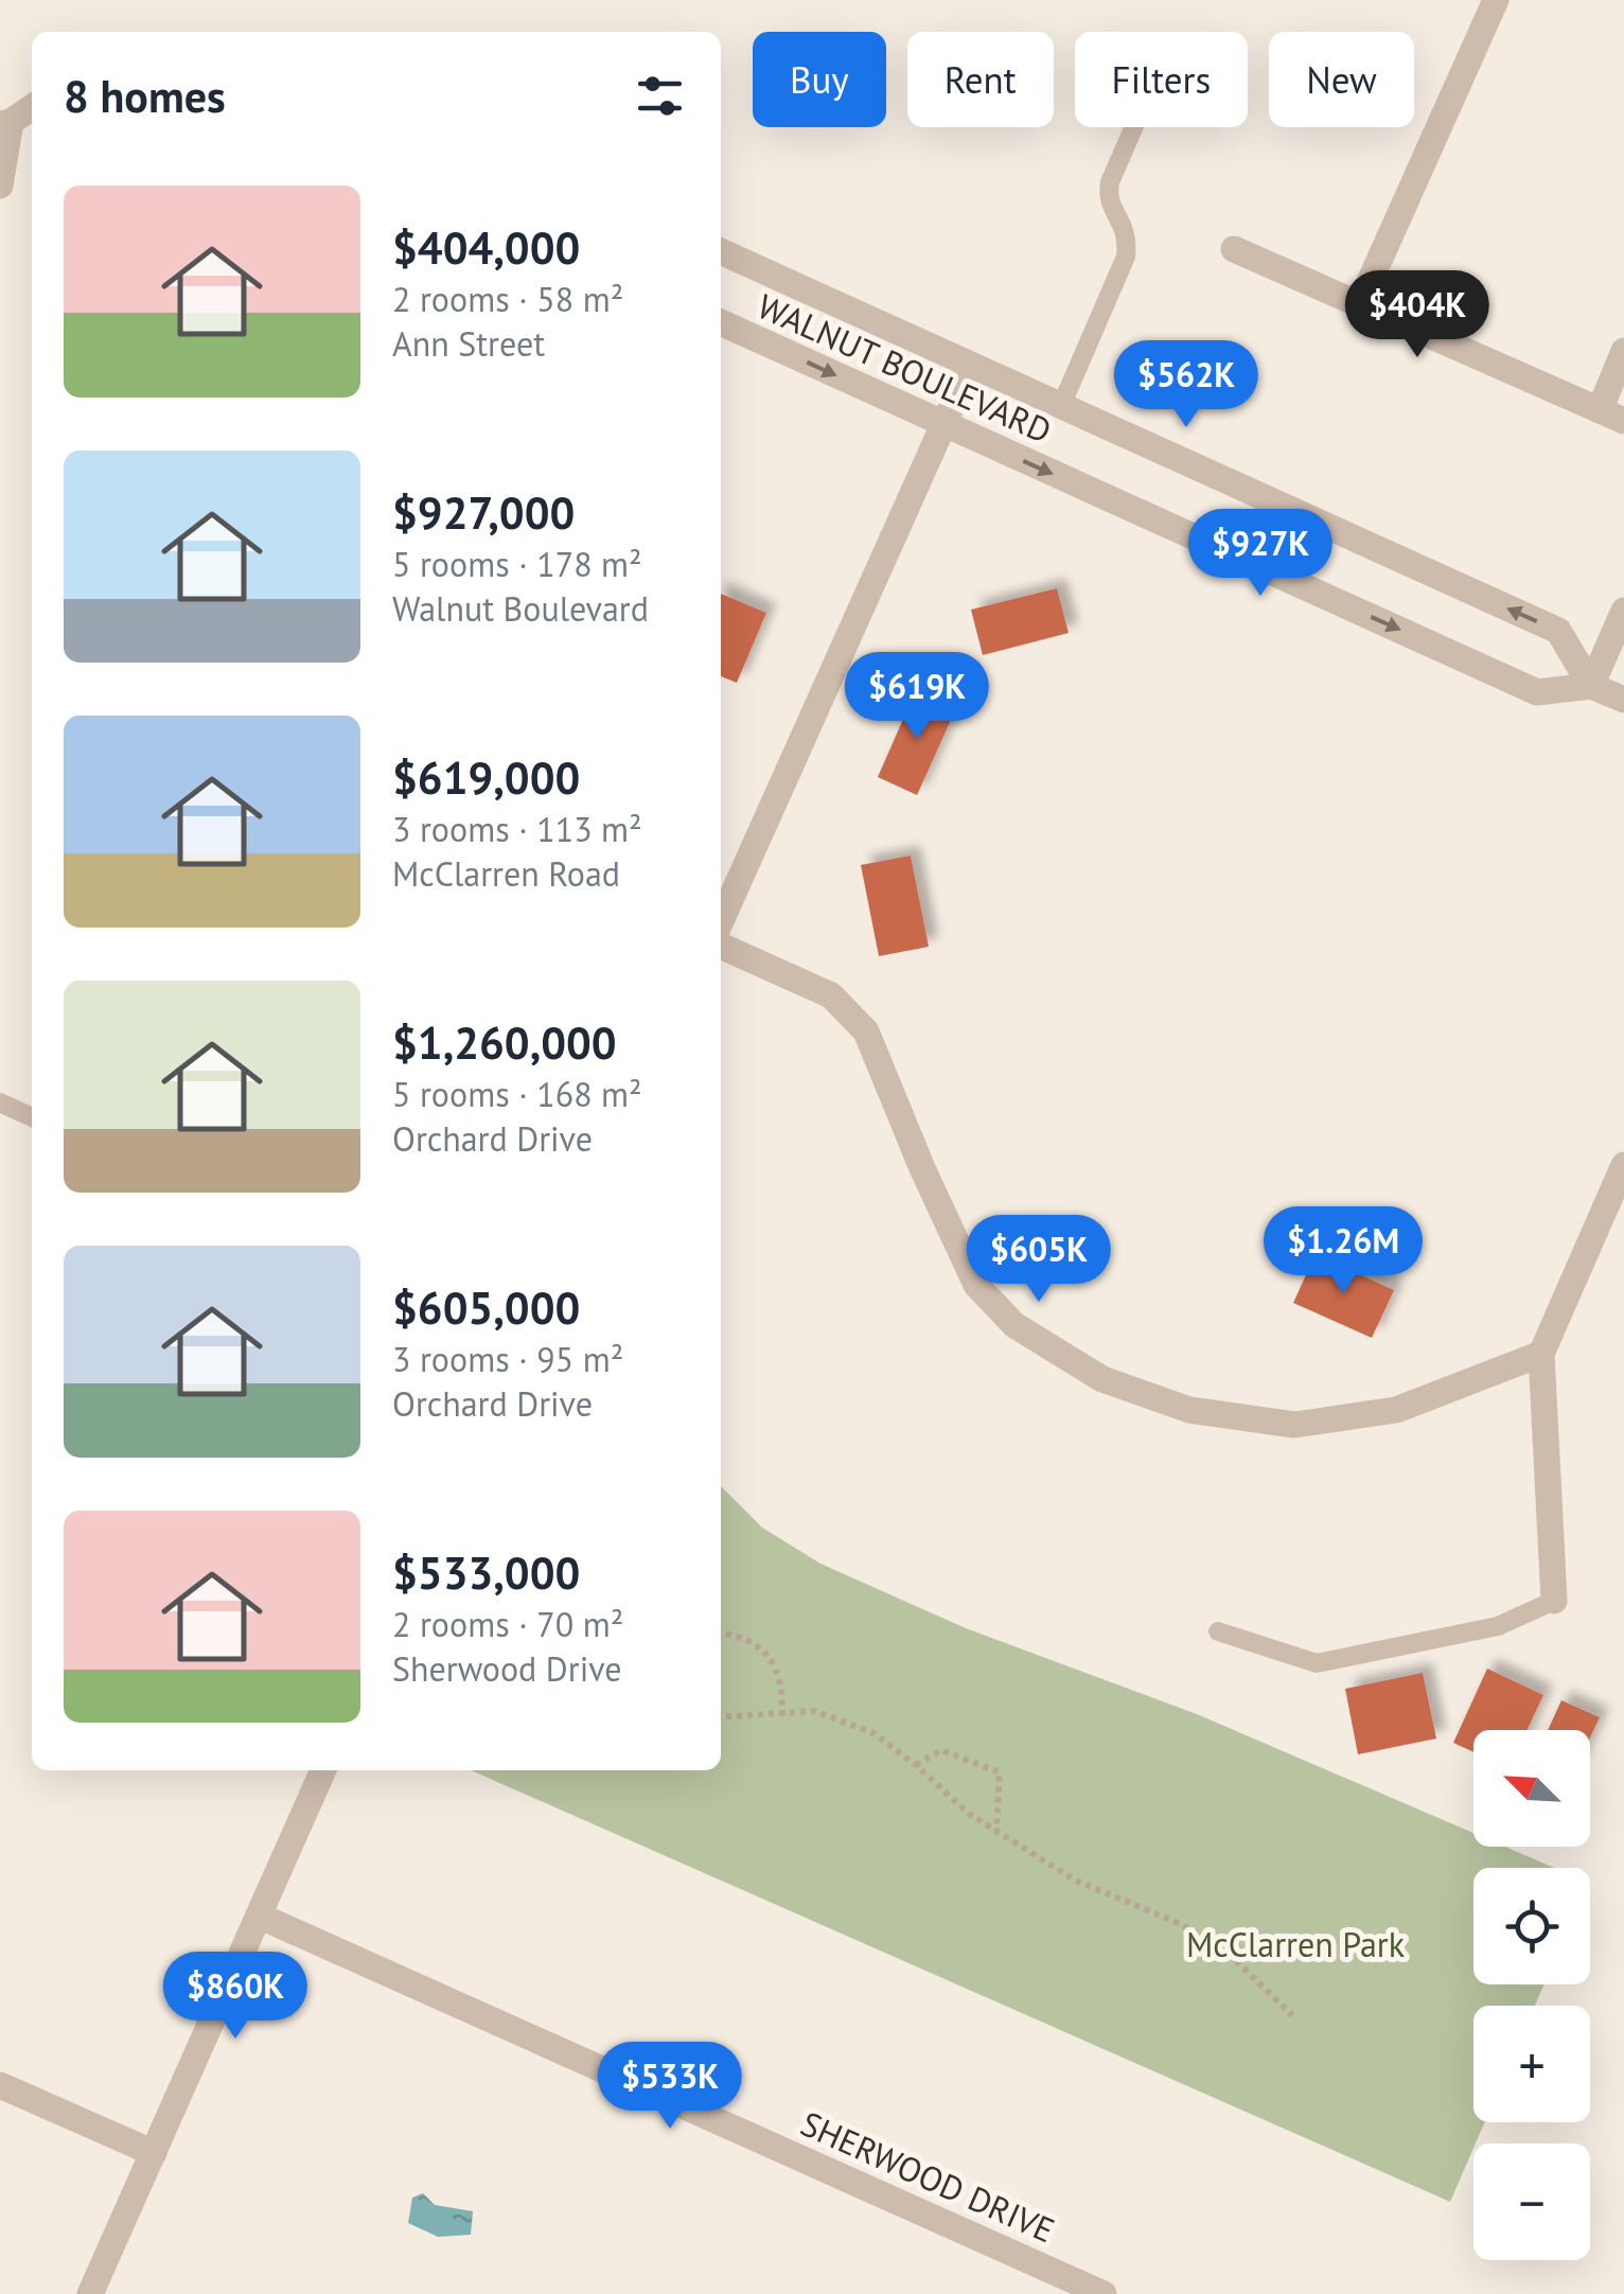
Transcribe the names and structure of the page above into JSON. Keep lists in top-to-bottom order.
{
  "streets": {
    "street": ["WALNUT BOULEVARD", "SHERWOOD DRIVE"]
  },
  "parks": ["McClarren Park"],
  "north": "top left",
  "page": {
    "chip": [
      "Buy",
      "Rent",
      "Filters",
      "New"
    ],
    "heading": "8 homes",
    "list": [
      {
        "name": "$404,000",
        "note": "2 rooms · 58 m² · Ann Street"
      },
      {
        "name": "$927,000",
        "note": "5 rooms · 178 m² · Walnut Boulevard"
      },
      {
        "name": "$619,000",
        "note": "3 rooms · 113 m² · McClarren Road"
      },
      {
        "name": "$1,260,000",
        "note": "5 rooms · 168 m² · Orchard Drive"
      },
      {
        "name": "$605,000",
        "note": "3 rooms · 95 m² · Orchard Drive"
      },
      {
        "name": "$533,000",
        "note": "2 rooms · 70 m² · Sherwood Drive"
      }
    ],
    "price": [
      "$404K",
      "$562K",
      "$927K",
      "$619K",
      "$1.26M",
      "$605K",
      "$860K",
      "$533K"
    ],
    "map_buttons": ["+", "−"]
  }
}
